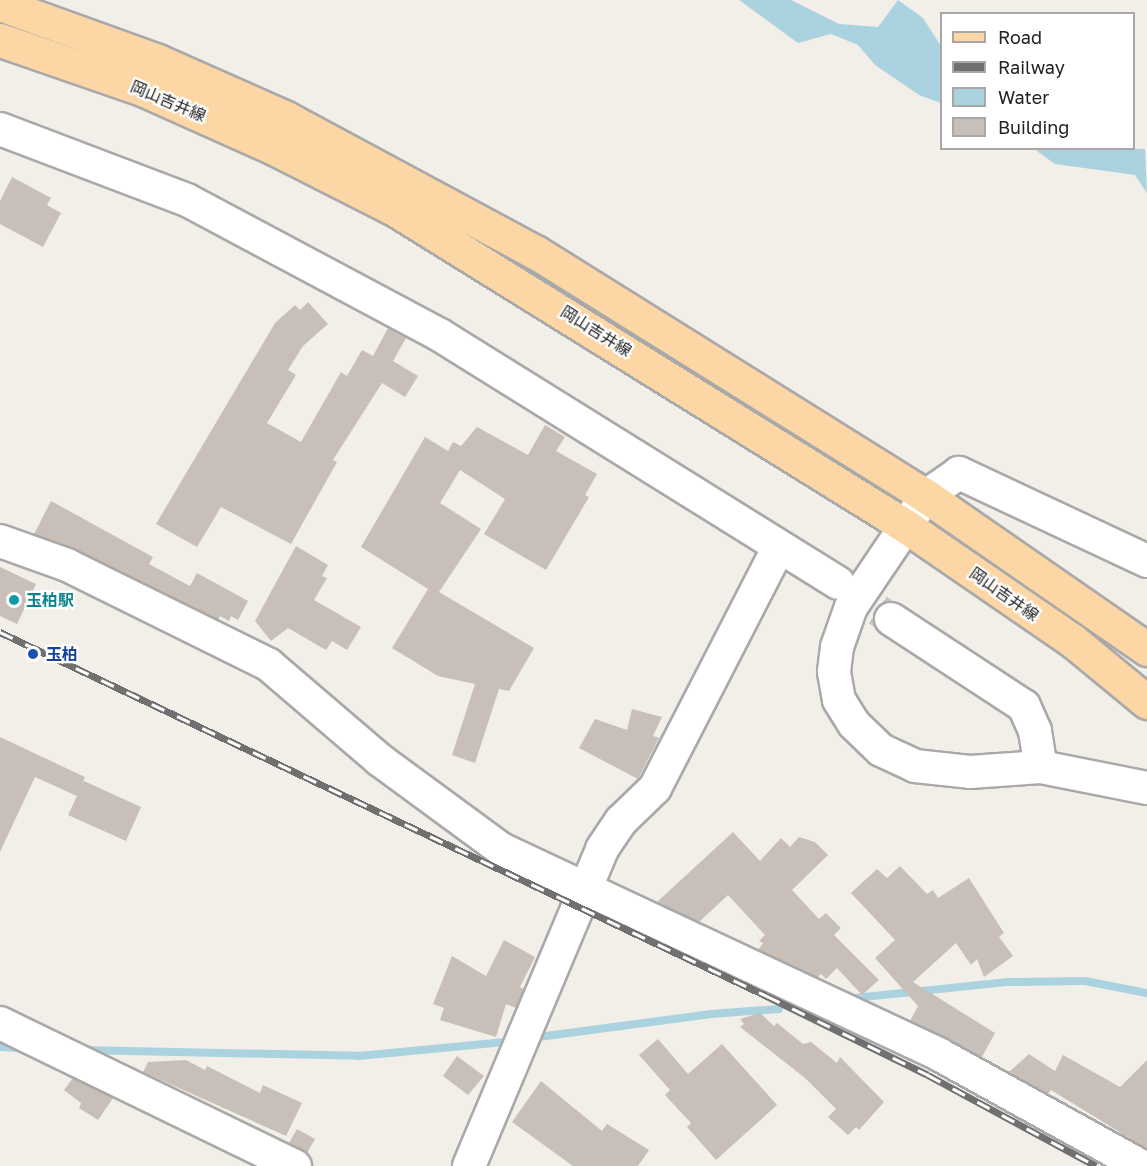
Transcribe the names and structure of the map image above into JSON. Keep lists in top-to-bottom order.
{
  "streets": {
    "main road": ["岡山吉井線"]
  },
  "places": ["玉柏駅", "玉柏"],
  "legend": [
    "Road",
    "Railway",
    "Water",
    "Building"
  ]
}
